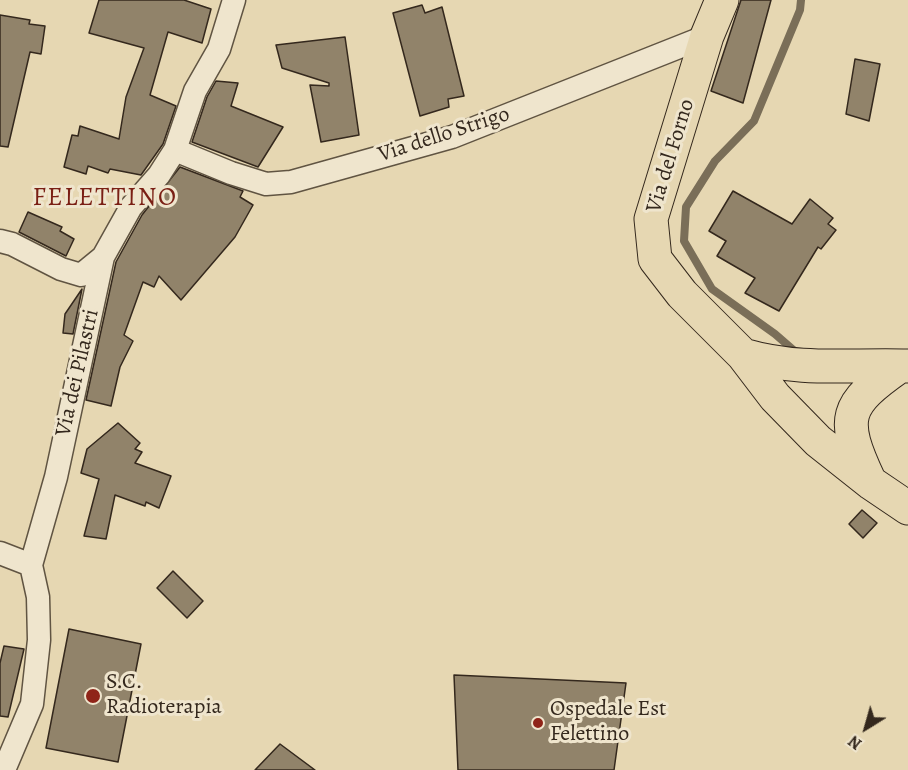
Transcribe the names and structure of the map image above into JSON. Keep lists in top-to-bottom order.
{
  "streets": {
    "main road": ["Via del Forno"],
    "street": ["Via dello Strigo", "Via dei Pilastri"]
  },
  "crossings": [
    ["Via dello Strigo", "Via del Forno"],
    ["Via dello Strigo", "Via dei Pilastri"]
  ],
  "districts": ["FELETTINO"],
  "places": ["S.C. Radioterapia", "Ospedale Est Felettino"],
  "north": "bottom left"
}
